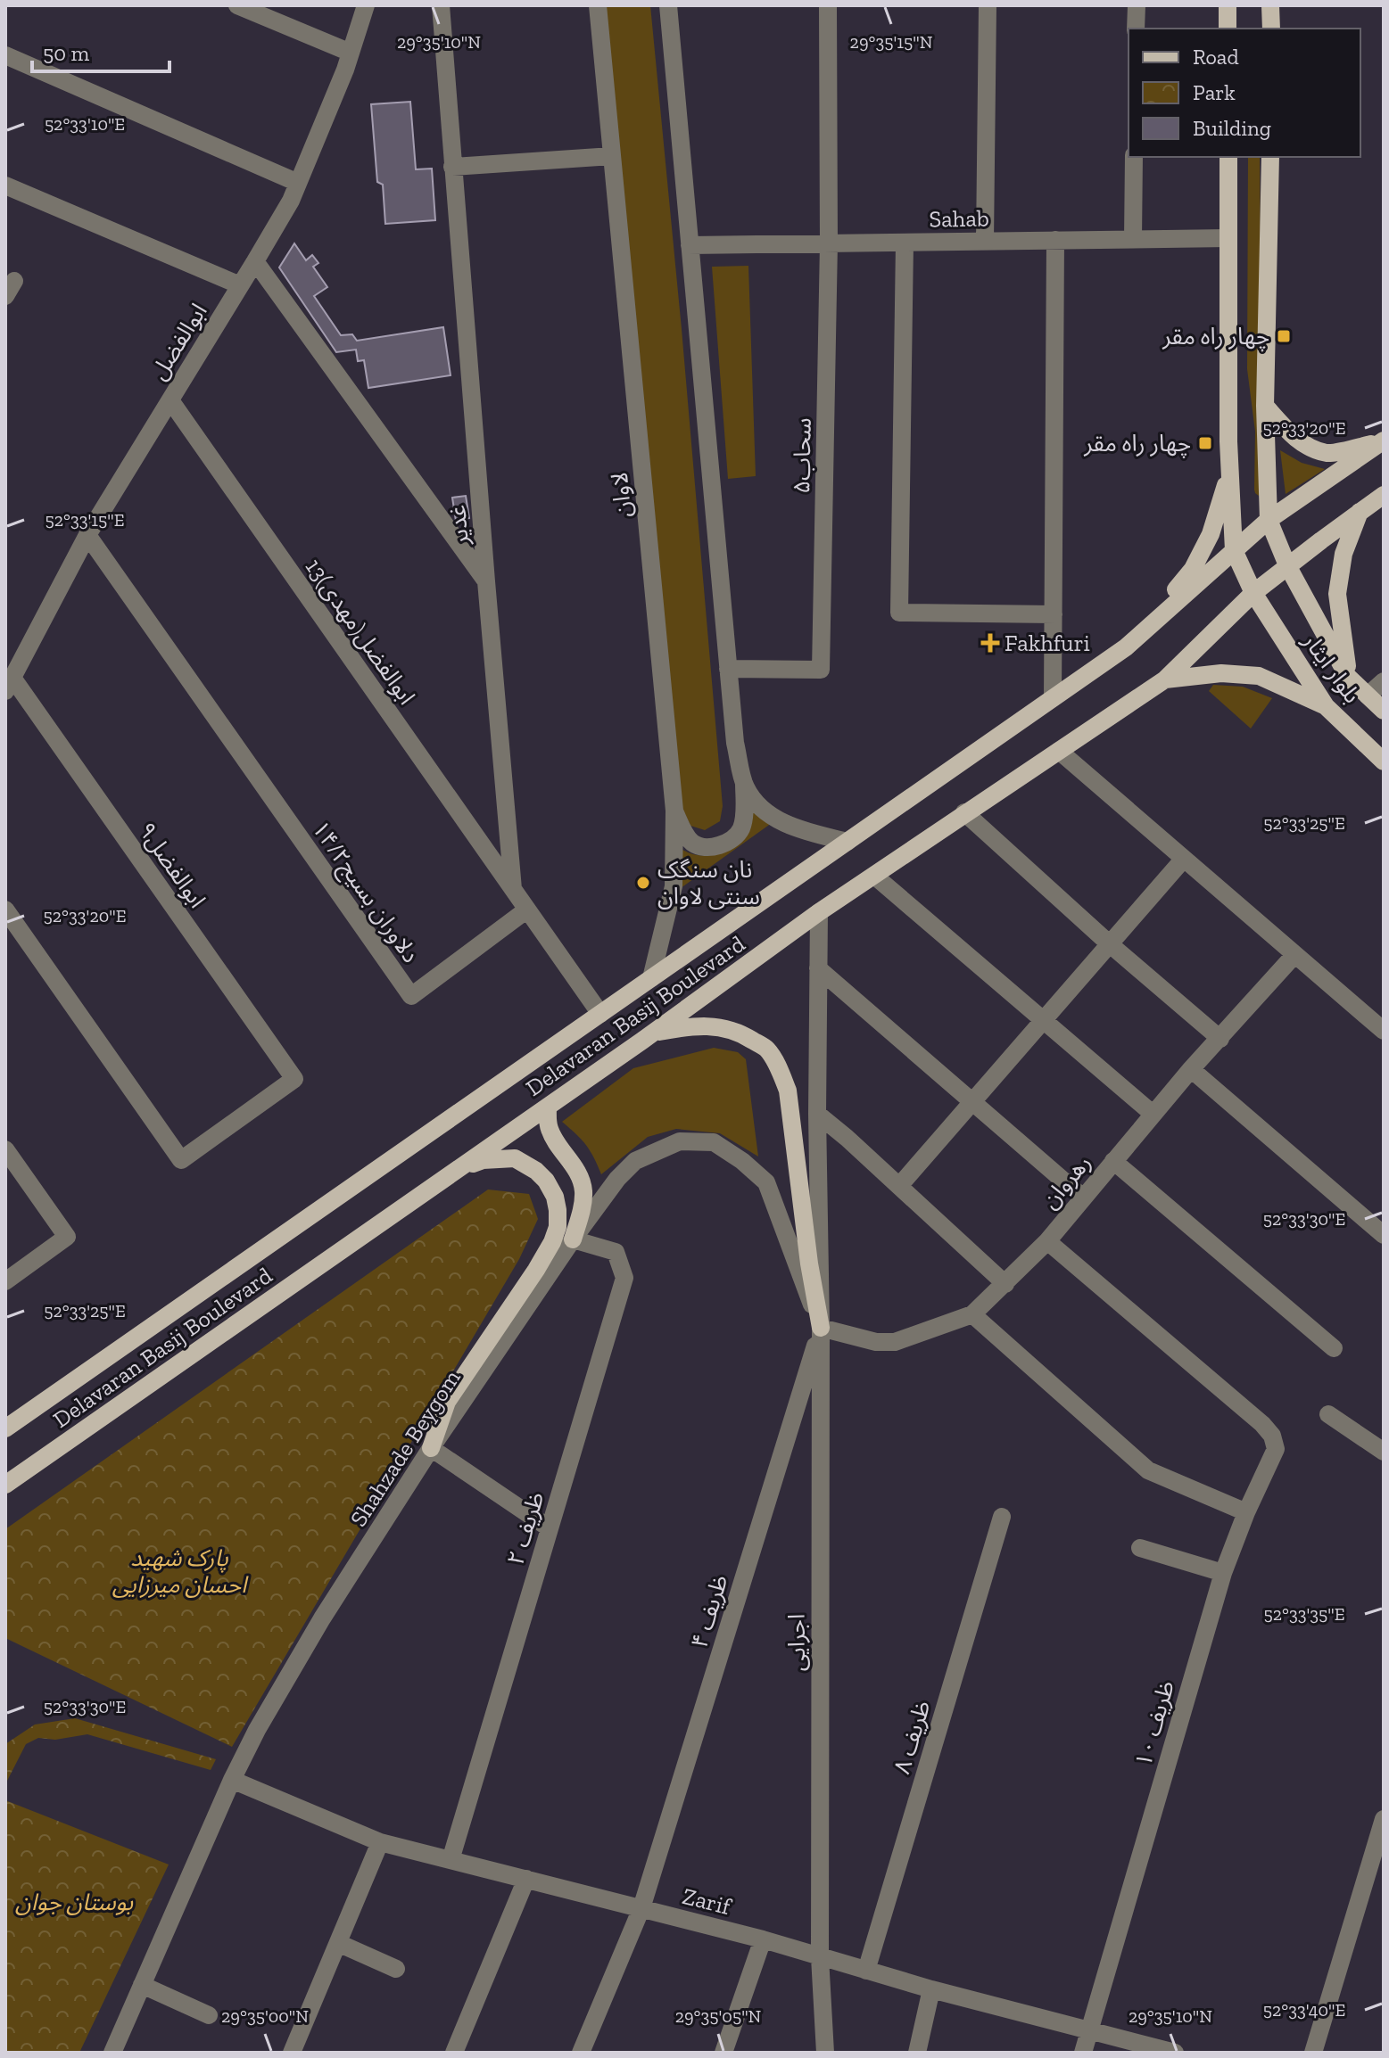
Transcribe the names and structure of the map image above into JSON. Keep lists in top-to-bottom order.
{
  "streets": {
    "main road": ["بلوار ایثار", "Delavaran Basij Boulevard"],
    "street": [
      "Sahab",
      "ابوالفضل",
      "۵سحاب",
      "لاوان",
      "غدیر",
      "13ابوالفضل(مهدی)",
      "ابوالفضل۹",
      "۱۴/۲دلاوران بسیج",
      "رهروان",
      "Shahzade Beygom",
      "ظریف ۲",
      "ظریف ۴",
      "اجرایی",
      "ظریف ۱۰",
      "ظریف ۸",
      "Zarif"
    ]
  },
  "crossings": [
    ["Sahab", "۵سحاب"],
    ["ابوالفضل", "13ابوالفضل(مهدی)"],
    ["ابوالفضل", "ابوالفضل۹"],
    ["ابوالفضل", "۱۴/۲دلاوران بسیج"],
    ["لاوان", "Delavaran Basij Boulevard"],
    ["غدیر", "13ابوالفضل(مهدی)"],
    ["غدیر", "۱۴/۲دلاوران بسیج"],
    ["غدیر", "Delavaran Basij Boulevard"],
    ["بلوار ایثار", "Delavaran Basij Boulevard"],
    ["Delavaran Basij Boulevard", "اجرایی"],
    ["رهروان", "Shahzade Beygom"],
    ["رهروان", "ظریف ۴"],
    ["رهروان", "اجرایی"],
    ["رهروان", "ظریف ۱۰"],
    ["Shahzade Beygom", "ظریف ۲"],
    ["Shahzade Beygom", "ظریف ۴"],
    ["Shahzade Beygom", "اجرایی"],
    ["Shahzade Beygom", "Zarif"],
    ["ظریف ۲", "Zarif"],
    ["ظریف ۴", "اجرایی"],
    ["ظریف ۴", "Zarif"],
    ["اجرایی", "Zarif"],
    ["ظریف ۱۰", "Zarif"],
    ["ظریف ۸", "Zarif"]
  ],
  "parks": ["پارک شهید احسان میرزایی", "بوستان جوان"],
  "places": {
    "transit": ["چهار راه مقر", "چهار راه مقر‍"],
    "health": ["Fakhfuri"],
    "other": ["نان سنگک سنتی لاوان"]
  },
  "legend": ["Road", "Park", "Building"],
  "scale_bar": "50 m",
  "coordinates": [
    "29°35'15\"N",
    "29°35'10\"N",
    "52°33'10\"E",
    "52°33'20\"E",
    "52°33'15\"E",
    "52°33'25\"E",
    "52°33'30\"E",
    "52°33'35\"E",
    "52°33'40\"E",
    "29°35'00\"N",
    "29°35'05\"N"
  ]
}
